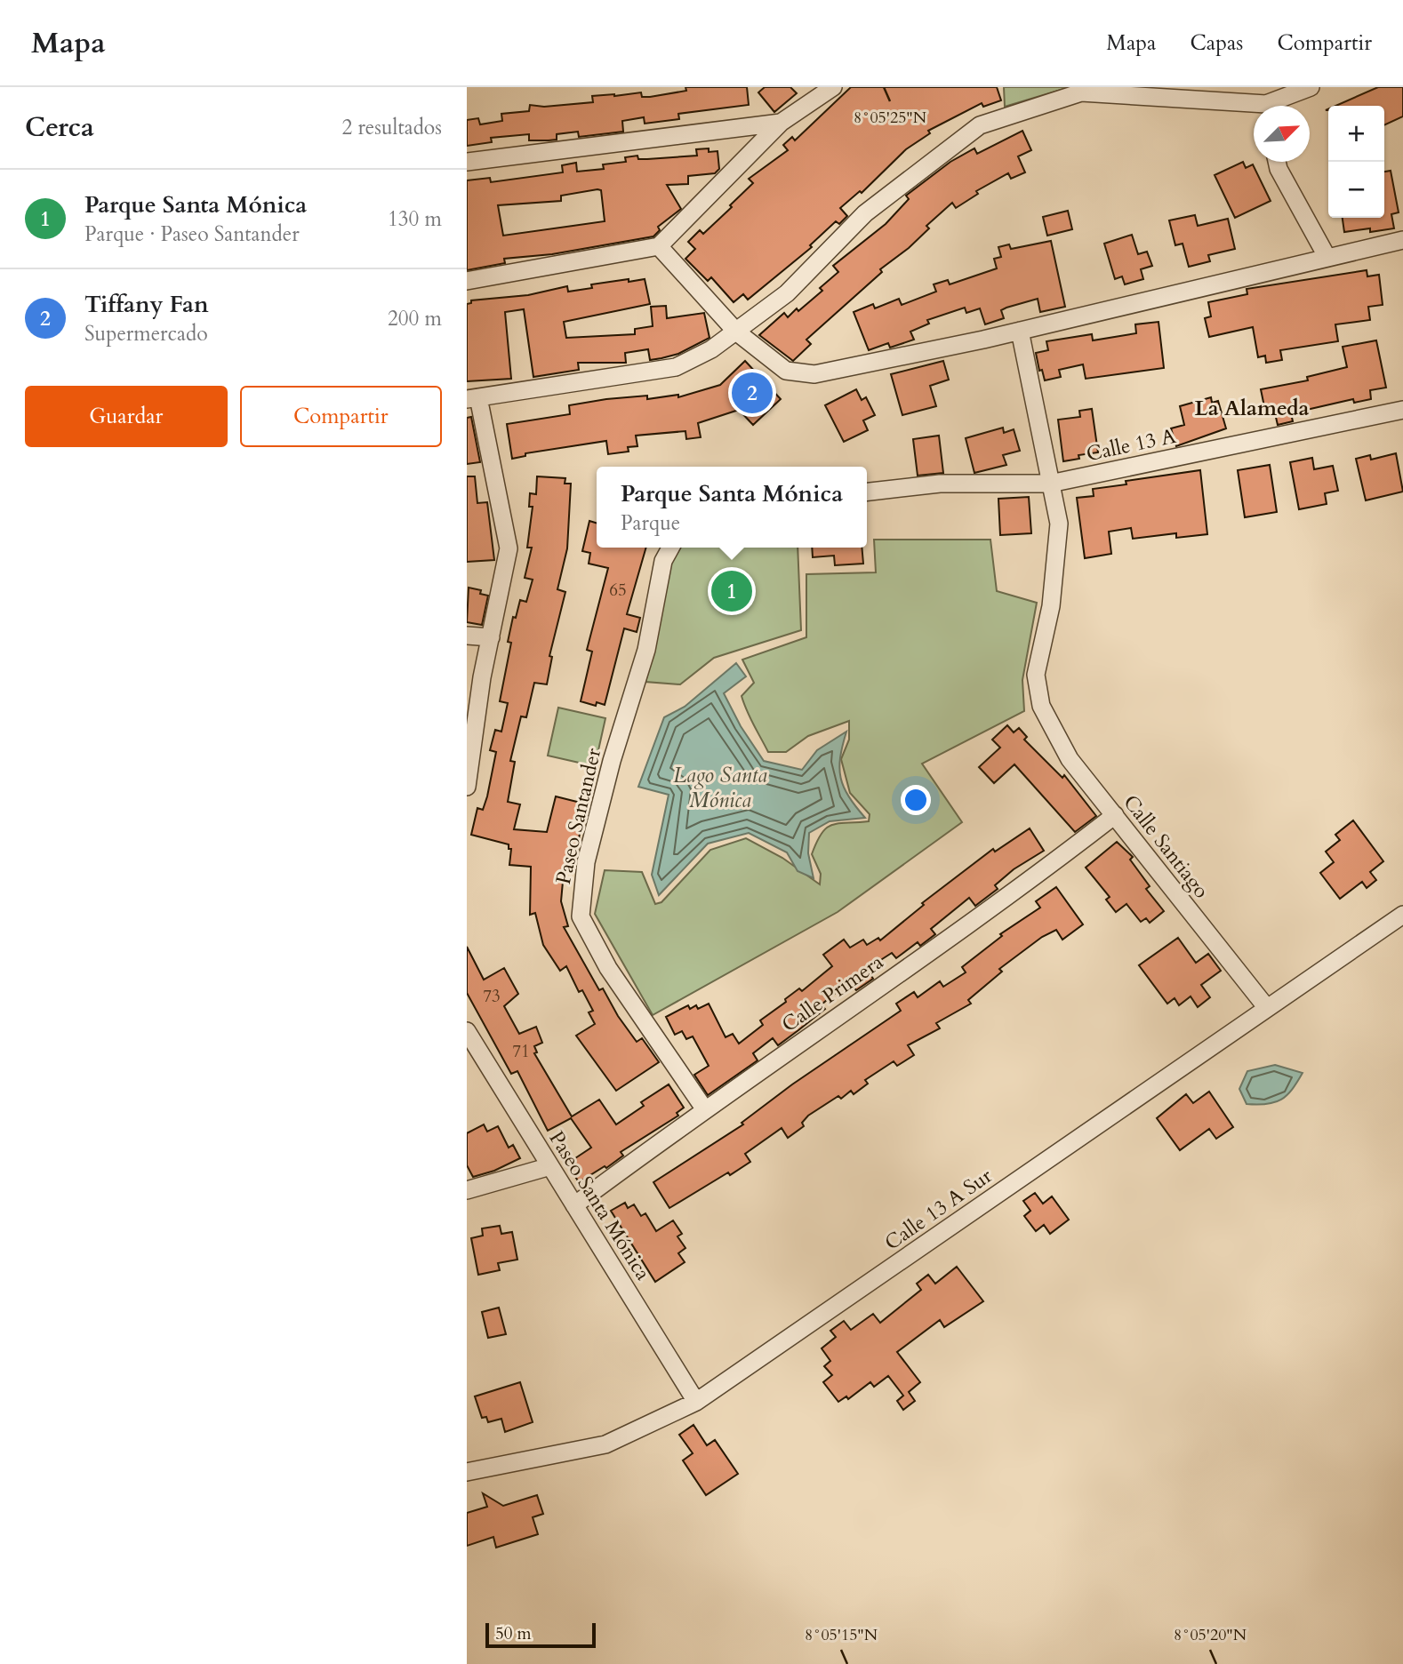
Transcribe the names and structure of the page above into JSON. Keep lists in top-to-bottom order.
{
  "streets": {
    "street": [
      "Calle 13 A",
      "Paseo Santander",
      "Calle Santiago",
      "Calle Primera",
      "Paseo Santa Mónica",
      "Calle 13 A Sur"
    ]
  },
  "crossings": [
    ["Calle 13 A", "Calle Santiago"],
    ["Paseo Santander", "Calle Primera"],
    ["Calle Santiago", "Calle Primera"],
    ["Calle Santiago", "Calle 13 A Sur"],
    ["Calle Primera", "Paseo Santa Mónica"],
    ["Paseo Santa Mónica", "Calle 13 A Sur"]
  ],
  "districts": ["La Alameda"],
  "water": ["Lago Santa Mónica"],
  "house_numbers": ["65", "73", "71"],
  "scale_bar": "50 m",
  "north": "top right",
  "page": {
    "header": "Mapa",
    "nav": ["Mapa", "Capas", "Compartir"],
    "heading": ["Cerca", "2 resultados"],
    "map_buttons": ["+", "−"],
    "list": [
      {
        "mark": "1",
        "name": "Parque Santa Mónica",
        "note": "Parque · Paseo Santander",
        "value": "130 m"
      },
      {
        "mark": "2",
        "name": "Tiffany Fan",
        "note": "Supermercado",
        "value": "200 m"
      }
    ],
    "buttons": ["Guardar", "Compartir"],
    "pins": ["2", "1"],
    "popup": ["Parque Santa Mónica", "Parque"],
    "scale": "50 m"
  },
  "coordinates": ["8°05'25\"N", "8°05'15\"N", "8°05'20\"N"]
}
